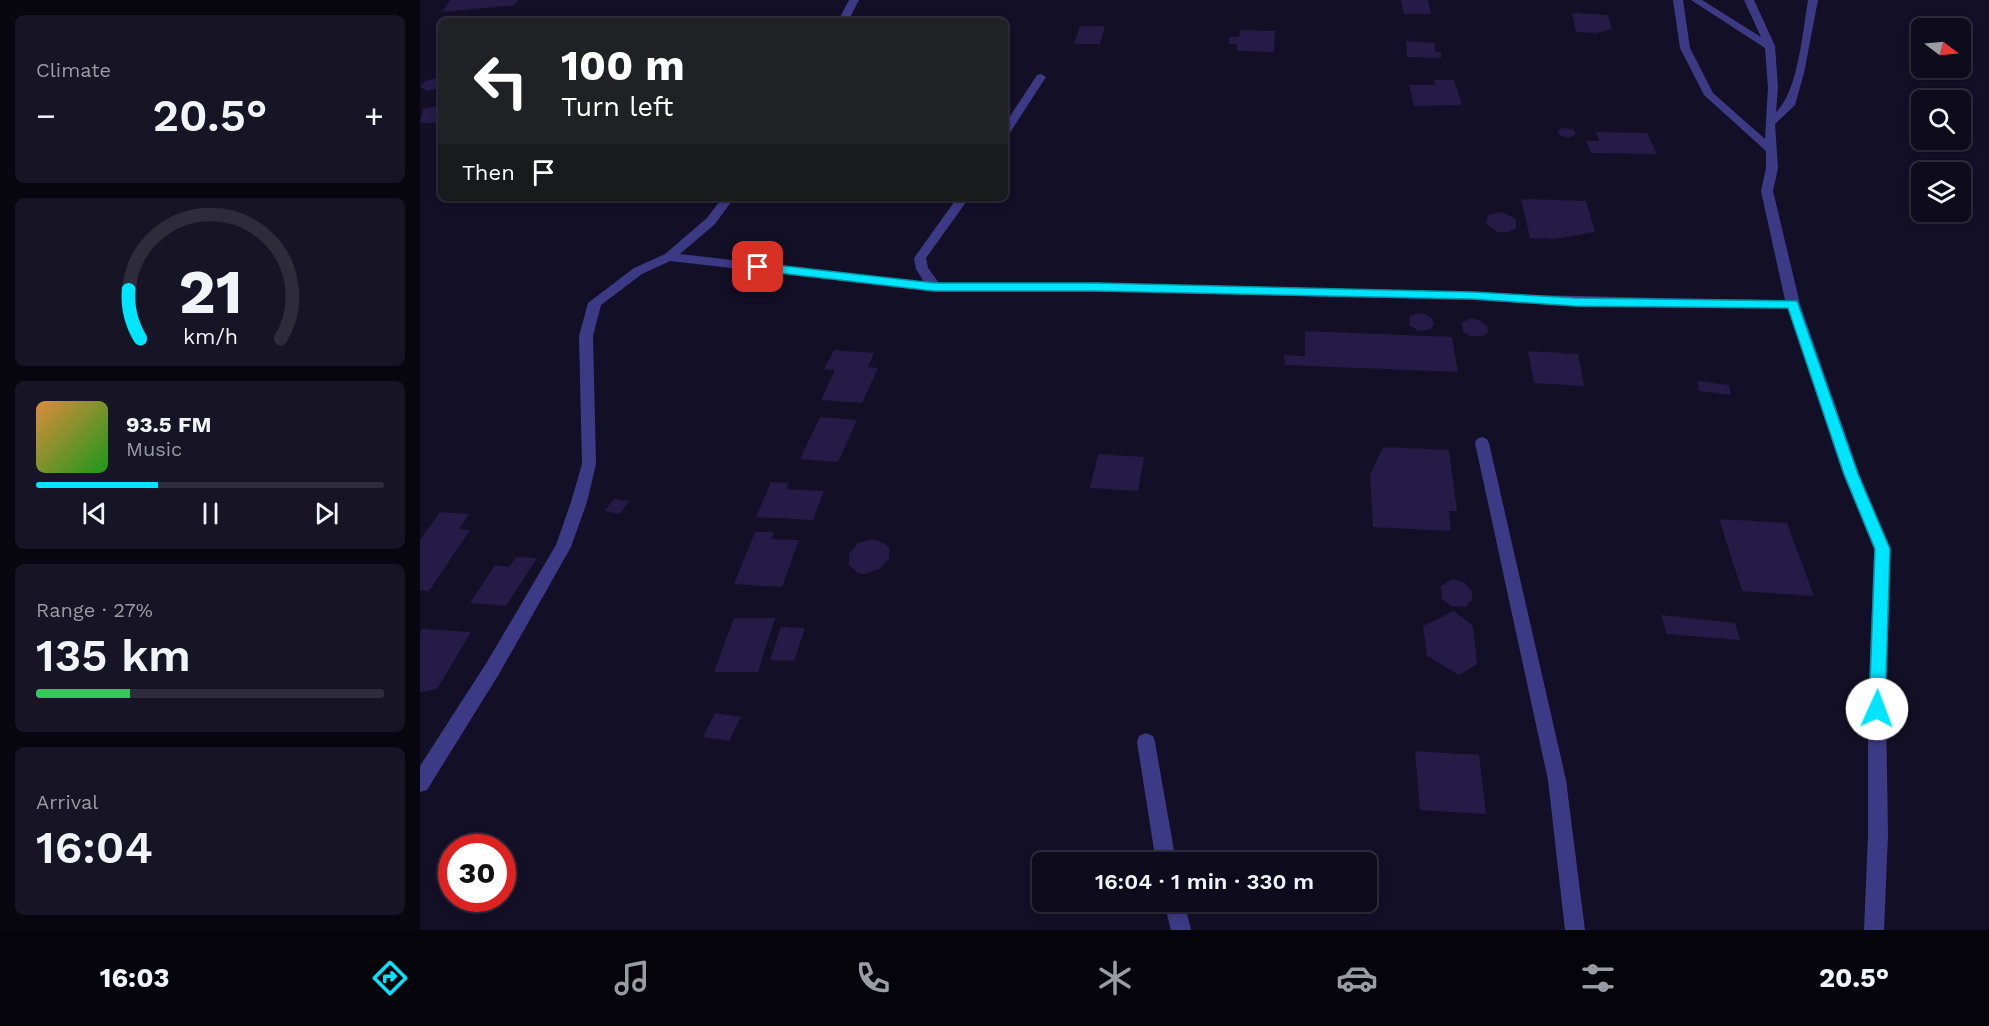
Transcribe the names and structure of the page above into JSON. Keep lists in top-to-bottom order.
{
  "north": "right",
  "page": {
    "tile": [
      "Climate",
      ["Range · 27%", "135 km"],
      ["Arrival", "16:04"]
    ],
    "turn": ["100 m", "Turn left"],
    "heat": ["−", "20.5°", "+"],
    "then": "Then",
    "song": ["93.5 FM", "Music"],
    "limit": "30",
    "trip": "16:04 · 1 min · 330 m",
    "tabs": ["16:03", "20.5°"],
    "gauge": ["21", "km/h"]
  }
}
